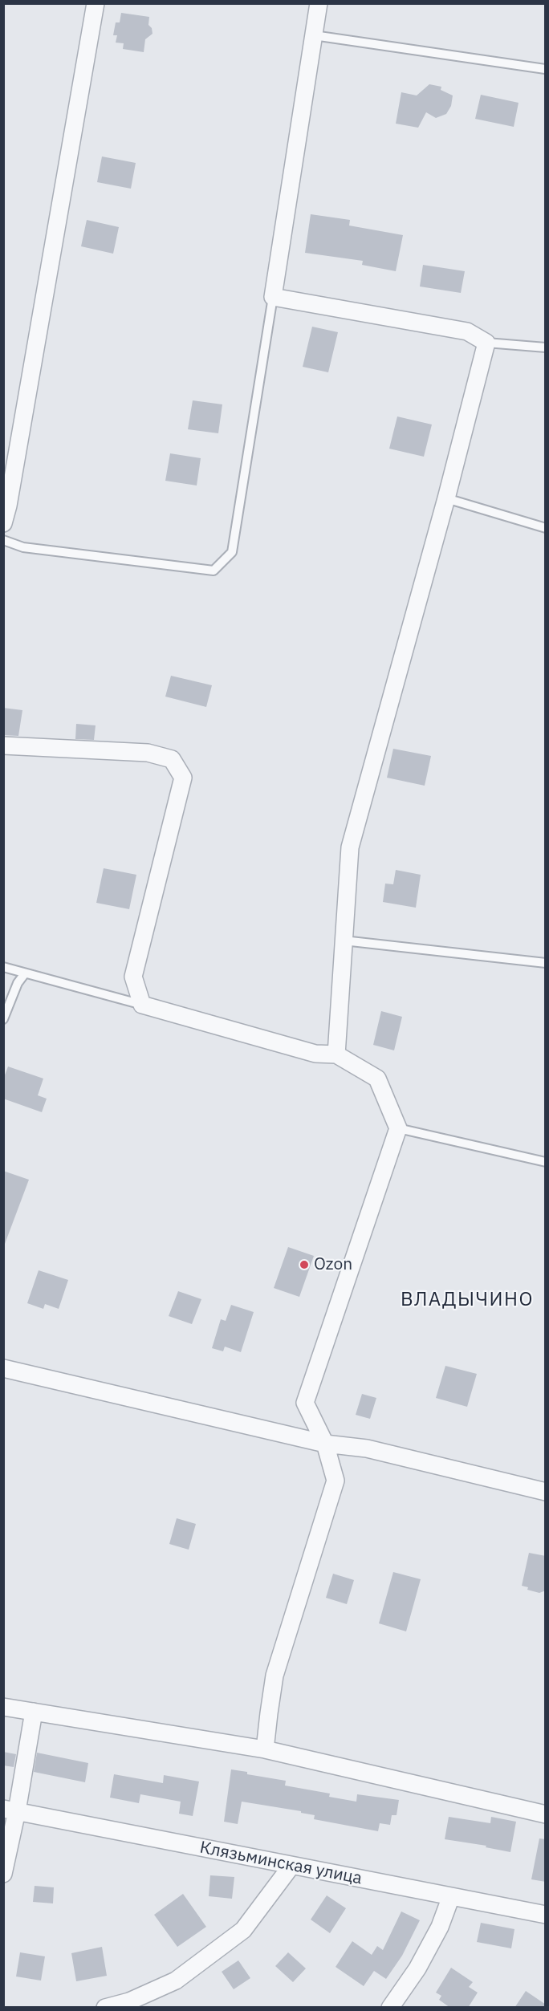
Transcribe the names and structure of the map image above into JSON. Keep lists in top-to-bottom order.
{
  "streets": {
    "street": ["Клязьминская улица"]
  },
  "districts": ["ВЛАДЫЧИНО"],
  "places": ["Ozon"]
}
